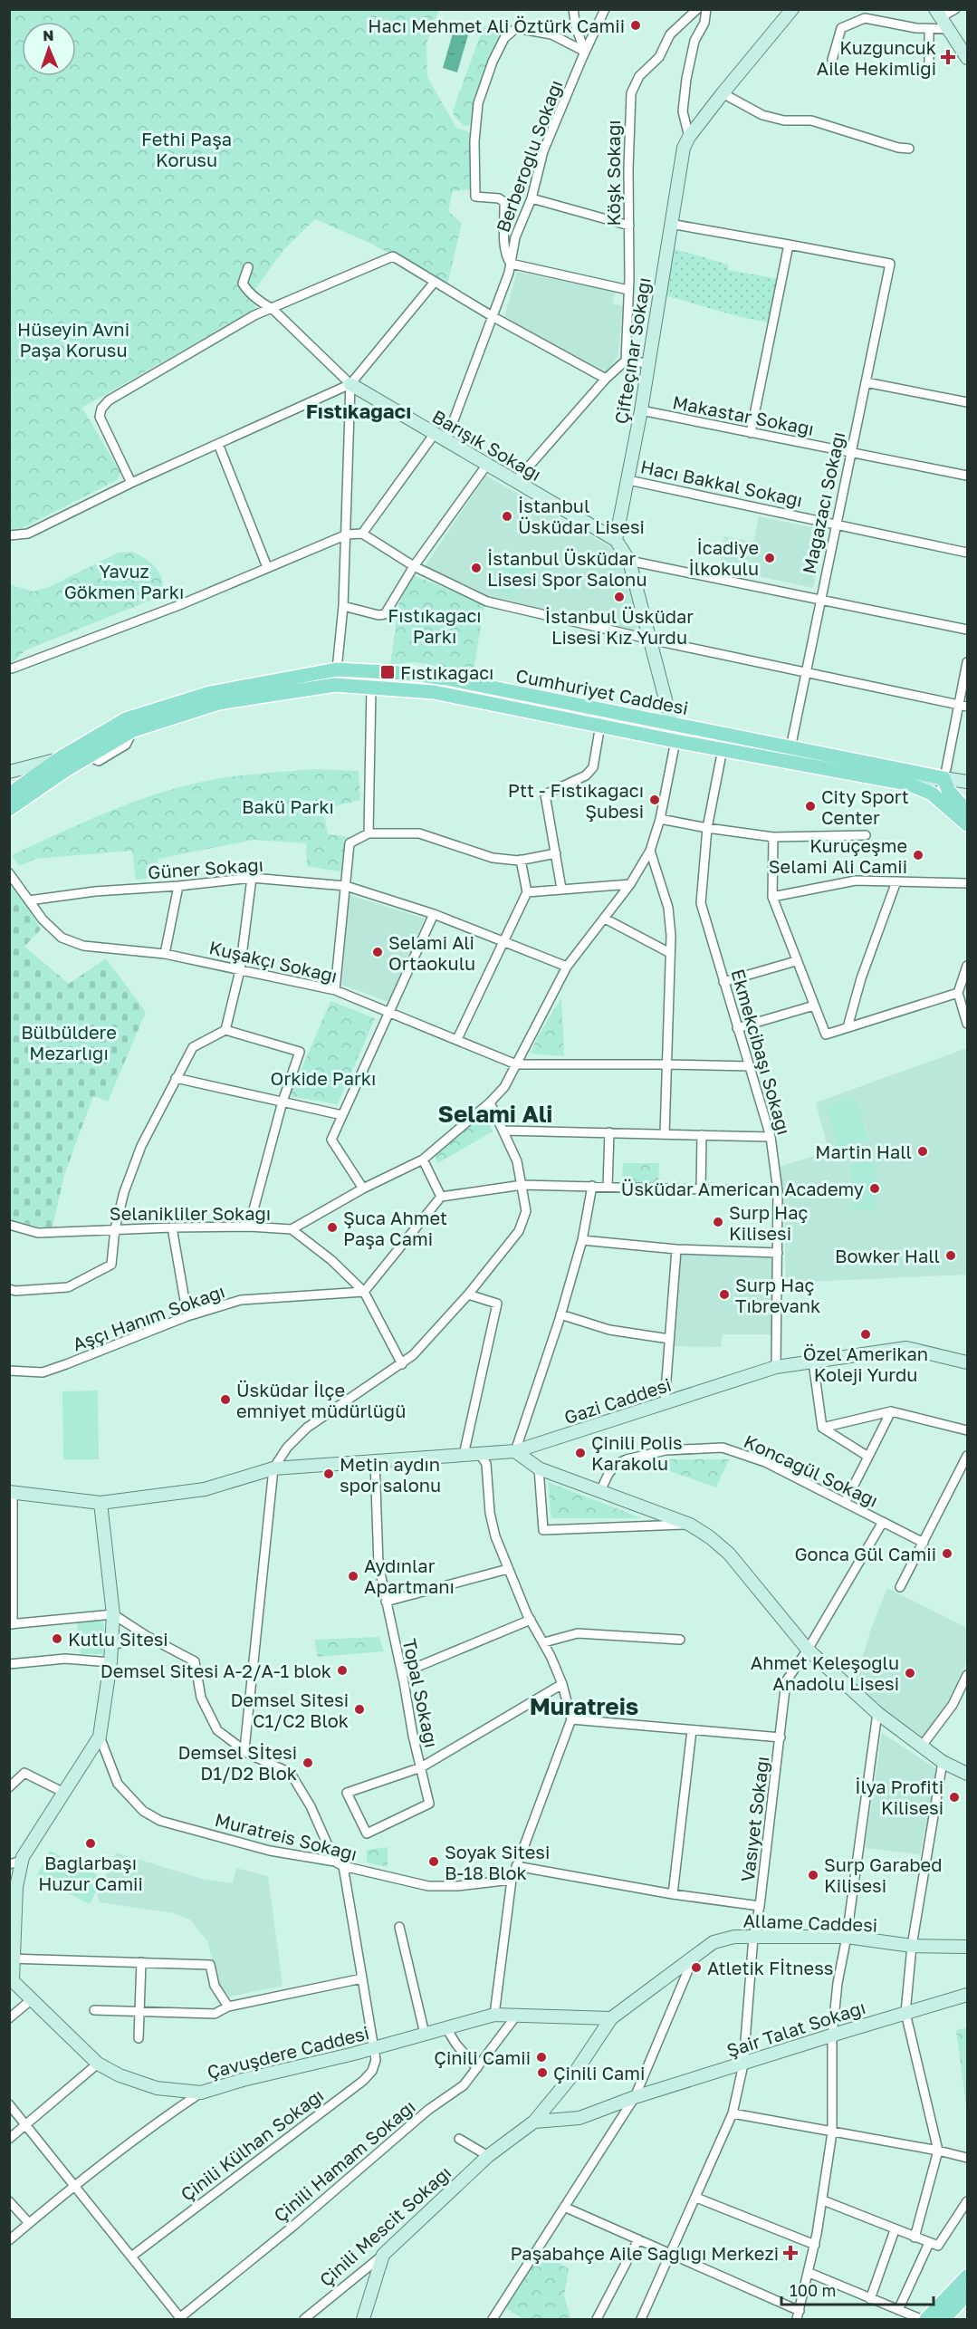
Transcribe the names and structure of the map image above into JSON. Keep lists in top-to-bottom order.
{
  "streets": {
    "main road": ["Cumhuriyet Caddesi"],
    "street": [
      "Berberoğlu Sokağı",
      "Köşk Sokağı",
      "Çifteçınar Sokağı",
      "Makastar Sokağı",
      "Barışık Sokağı",
      "Hacı Bakkal Sokağı",
      "Mağazacı Sokağı",
      "Güner Sokağı",
      "Kuşakçı Sokağı",
      "Ekmekcibaşı Sokağı",
      "Selanikliler Sokağı",
      "Aşçı Hanım Sokağı",
      "Gazi Caddesi",
      "Koncagül Sokağı",
      "Topal Sokağı",
      "Vasıyet Sokağı",
      "Muratreis Sokağı",
      "Allame Caddesi",
      "Şair Talat Sokağı",
      "Çavuşdere Caddesi",
      "Çinili Külhan Sokağı",
      "Çinili Hamam Sokağı",
      "Çinili Mescit Sokağı"
    ]
  },
  "crossings": [
    ["Berberoğlu Sokağı", "Barışık Sokağı"],
    ["Çifteçınar Sokağı", "Makastar Sokağı"],
    ["Çifteçınar Sokağı", "Barışık Sokağı"],
    ["Çifteçınar Sokağı", "Hacı Bakkal Sokağı"],
    ["Makastar Sokağı", "Mağazacı Sokağı"],
    ["Hacı Bakkal Sokağı", "Mağazacı Sokağı"],
    ["Mağazacı Sokağı", "Cumhuriyet Caddesi"],
    ["Cumhuriyet Caddesi", "Ekmekcibaşı Sokağı"],
    ["Güner Sokağı", "Kuşakçı Sokağı"],
    ["Ekmekcibaşı Sokağı", "Gazi Caddesi"],
    ["Selanikliler Sokağı", "Aşçı Hanım Sokağı"],
    ["Gazi Caddesi", "Topal Sokağı"],
    ["Koncagül Sokağı", "Vasıyet Sokağı"],
    ["Vasıyet Sokağı", "Allame Caddesi"],
    ["Vasıyet Sokağı", "Şair Talat Sokağı"],
    ["Allame Caddesi", "Çavuşdere Caddesi"],
    ["Allame Caddesi", "Çinili Mescit Sokağı"],
    ["Şair Talat Sokağı", "Çinili Mescit Sokağı"],
    ["Çavuşdere Caddesi", "Çinili Külhan Sokağı"],
    ["Çavuşdere Caddesi", "Çinili Hamam Sokağı"],
    ["Çavuşdere Caddesi", "Çinili Mescit Sokağı"]
  ],
  "districts": ["Fıstıkağacı", "Selami Ali", "Muratreis"],
  "parks": [
    "Fethi Paşa Korusu",
    "Hüseyin Avni Paşa Korusu",
    "Yavuz Gökmen Parkı",
    "Fıstıkağacı Parkı",
    "Bakü Parkı",
    "Bülbüldere Mezarlığı",
    "Orkide Parkı"
  ],
  "places": {
    "other": [
      "Hacı Mehmet Ali Öztürk Camii",
      "İstanbul Üsküdar Lisesi",
      "İcadiye İlkokulu",
      "İstanbul Üsküdar Lisesi Spor Salonu",
      "İstanbul Üsküdar Lisesi Kız Yurdu",
      "Ptt - Fıstıkağacı Şubesi",
      "City Sport Center",
      "Kuruçeşme Selami Ali Camii",
      "Selami Ali Ortaokulu",
      "Martin Hall",
      "Üsküdar American Academy",
      "Surp Haç Kilisesi",
      "Şuca Ahmet Paşa Cami",
      "Bowker Hall",
      "Surp Haç Tıbrevank",
      "Özel Amerikan Koleji Yurdu",
      "Üsküdar İlçe emniyet müdürlüğü",
      "Çinili Polis Karakolu",
      "Metin aydın spor salonu",
      "Gonca Gül Camii",
      "Aydınlar Apartmanı",
      "Kutlu Sitesi",
      "Demsel Sitesi A-2/A-1 blok",
      "Ahmet Keleşoğlu Anadolu Lisesi",
      "Demsel Sitesi C1/C2 Blok",
      "Demsel Sİtesi D1/D2 Blok",
      "İlya Profiti Kilisesi",
      "Bağlarbaşı Huzur Camii",
      "Soyak Sitesi B-18 Blok",
      "Surp Garabed Kilisesi",
      "Atletik Fİtness",
      "Çinili Camii",
      "Çinili Cami"
    ],
    "health": ["Kuzguncuk Aile Hekimliği", "Paşabahçe Aile Sağlığı Merkezi"],
    "transit": ["Fıstıkağacı"]
  },
  "scale_bar": "100 m",
  "north": "top"
}
